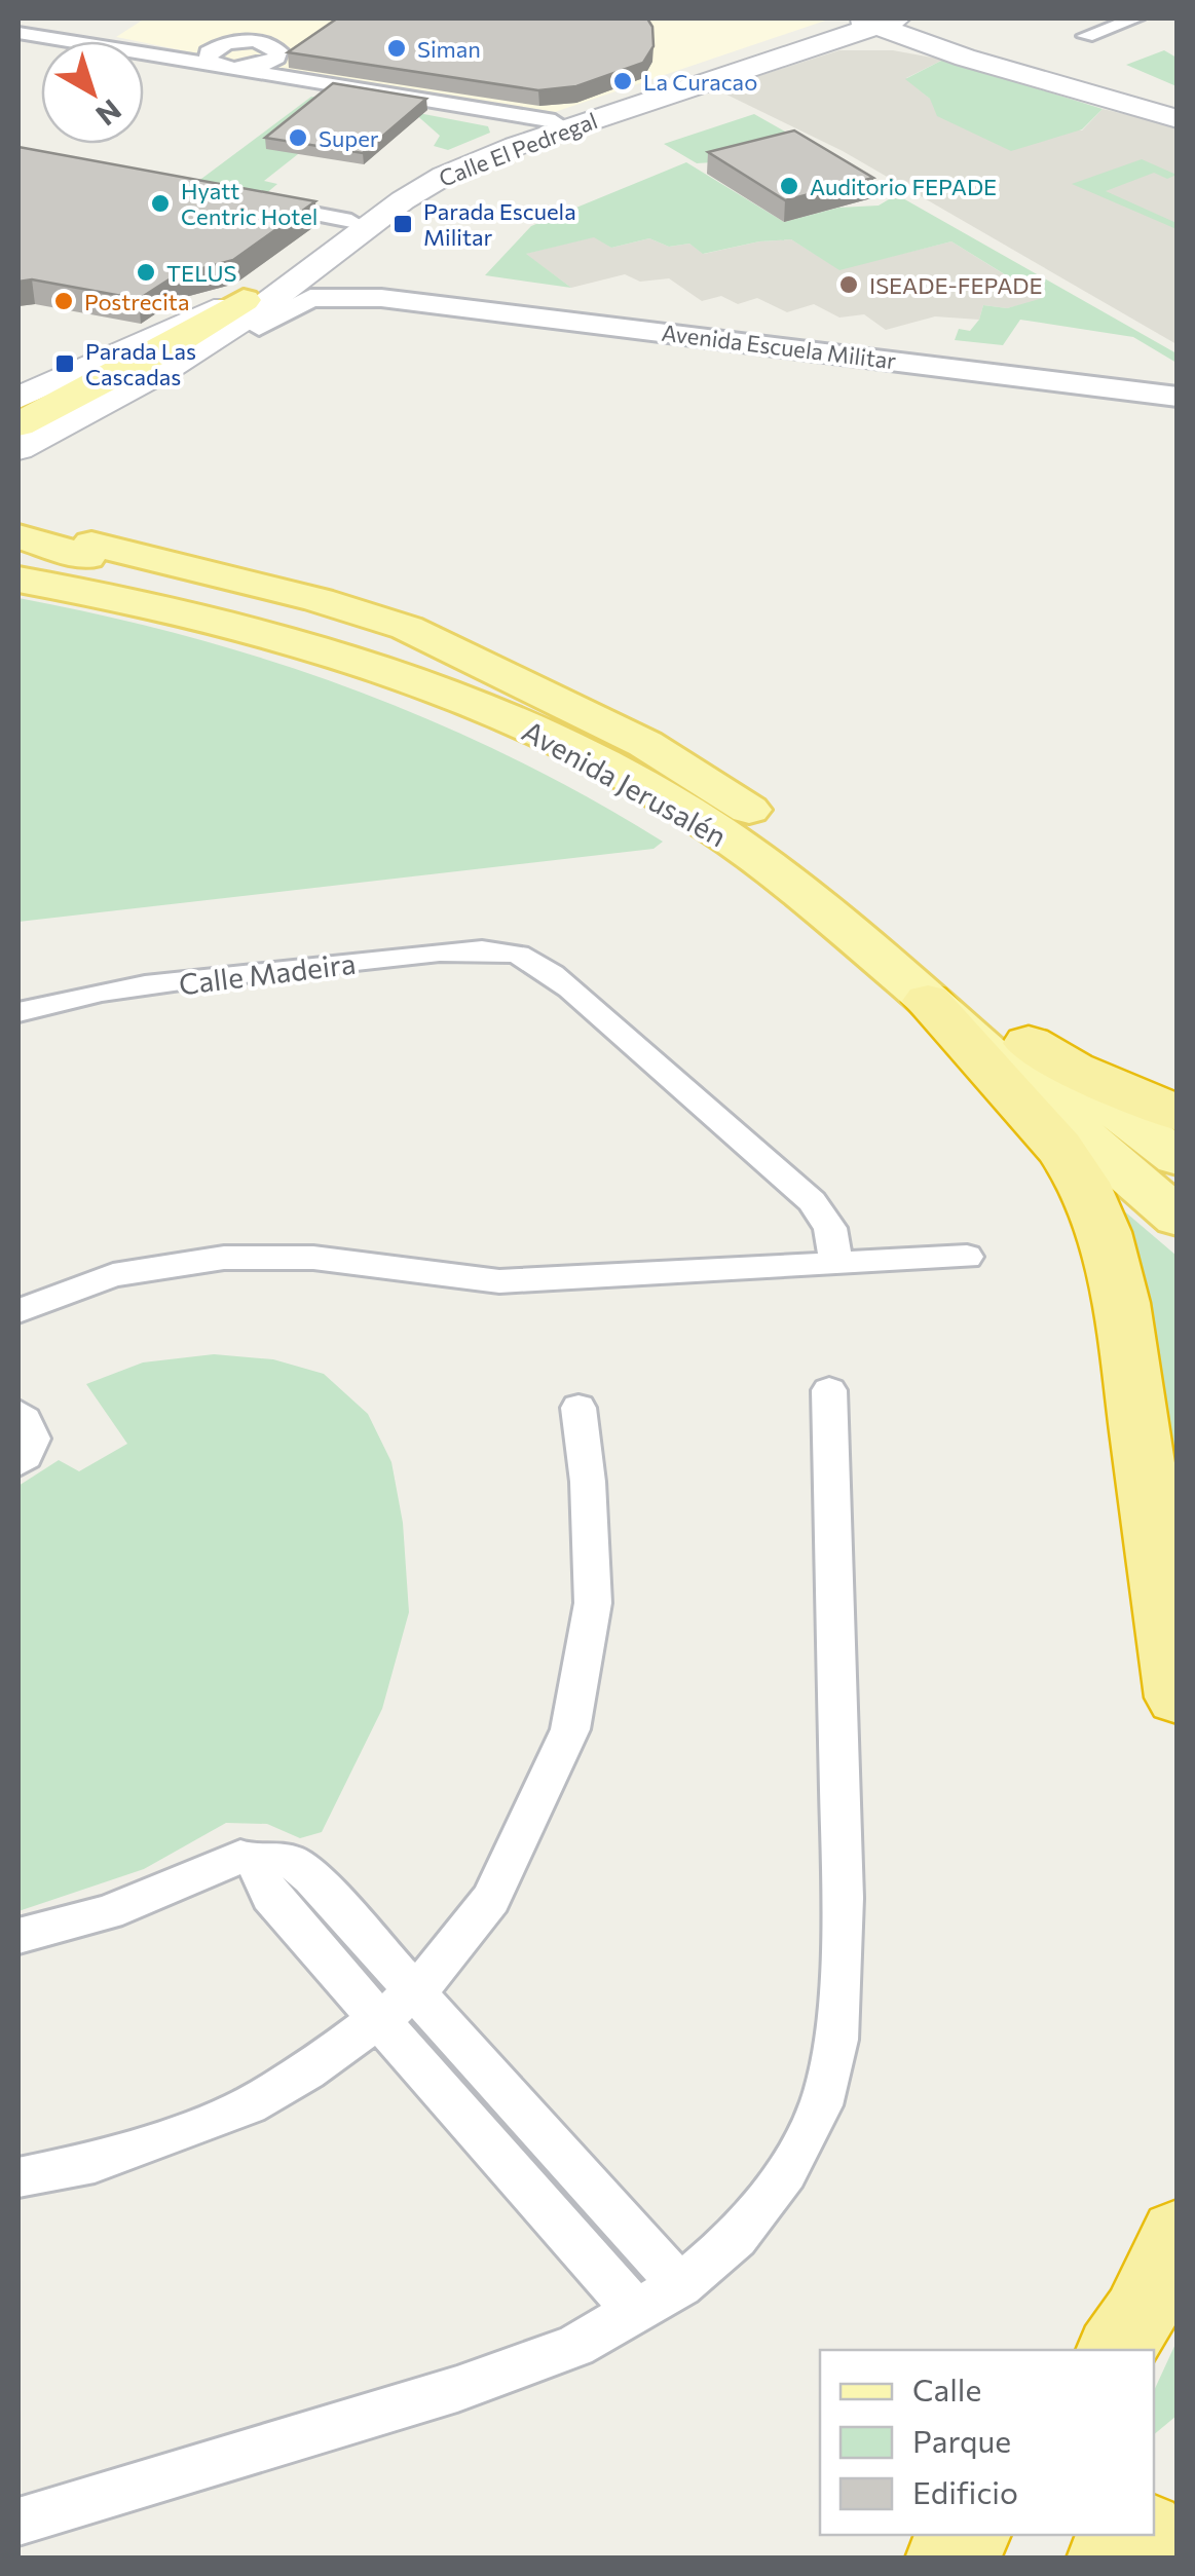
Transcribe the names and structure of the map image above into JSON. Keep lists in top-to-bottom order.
{
  "streets": {
    "main road": ["Calle El Pedregal", "Avenida Jerusalén"],
    "street": ["Avenida Escuela Militar", "Calle Madeira"]
  },
  "crossings": [
    ["Calle El Pedregal", "Avenida Escuela Militar"]
  ],
  "places": {
    "other": [
      "Siman",
      "La Curacao",
      "Super",
      "Auditorio FEPADE",
      "Hyatt Centric Hotel",
      "TELUS",
      "ISEADE-FEPADE",
      "Postrecita"
    ],
    "transit": ["Parada Escuela Militar", "Parada Las Cascadas"]
  },
  "legend": ["Calle", "Parque", "Edificio"],
  "north": "bottom right"
}
